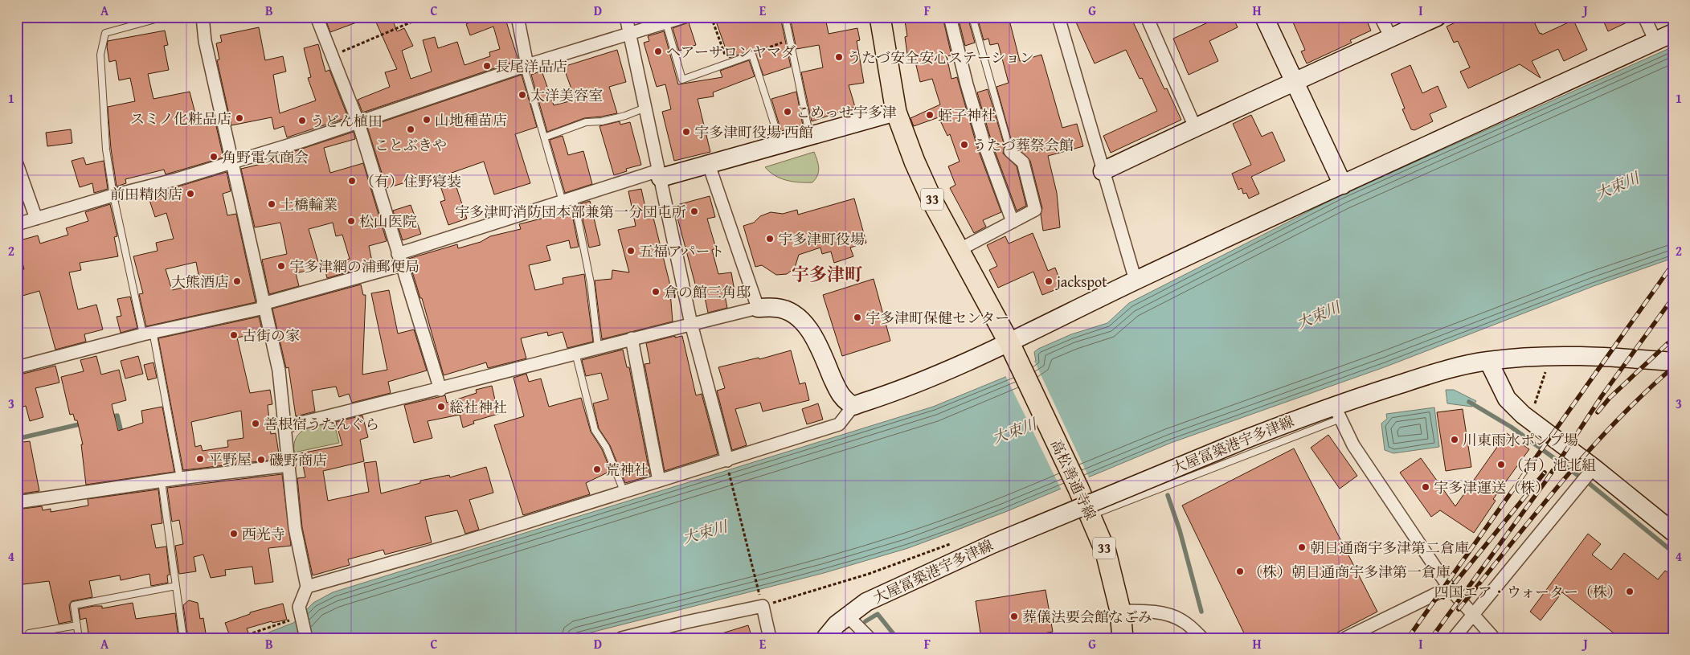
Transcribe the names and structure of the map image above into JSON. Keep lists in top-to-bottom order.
{
  "streets": {
    "main road": ["33", "高松善通寺線"],
    "street": ["大屋冨築港宇多津線"]
  },
  "districts": ["宇多津町"],
  "water": ["大束川"],
  "places": [
    "ヘアーサロンヤマダ",
    "うたづ安全安心ステーション",
    "長尾洋品店",
    "太洋美容室",
    "こめっせ宇多津",
    "蛭子神社",
    "スミノ化粧品店",
    "山地種苗店",
    "うどん植田",
    "ことぶきや",
    "宇多津町役場 西館",
    "うたづ葬祭会館",
    "角野電気商会",
    "（有）住野寝装",
    "前田精肉店",
    "土橋輪業",
    "宇多津町消防団本部兼第一分団屯所",
    "松山医院",
    "宇多津町役場",
    "五福アパート",
    "宇多津網の浦郵便局",
    "大熊酒店",
    "jackspot",
    "倉の館三角邸",
    "宇多津町保健センター",
    "古街の家",
    "総社神社",
    "善根宿うたんぐら",
    "川東雨水ポンプ場",
    "平野屋",
    "磯野商店",
    "（有）池北組",
    "荒神社",
    "宇多津運送（株）",
    "西光寺",
    "朝日通商宇多津第二倉庫",
    "（株）朝日通商宇多津第一倉庫",
    "四国エア・ウォーター（株）",
    "葬儀法要会館なごみ"
  ],
  "grid": {
    "columns": [
      "A",
      "B",
      "C",
      "D",
      "E",
      "F",
      "G",
      "H",
      "I",
      "J"
    ],
    "rows": [
      "1",
      "2",
      "3",
      "4"
    ]
  }
}
